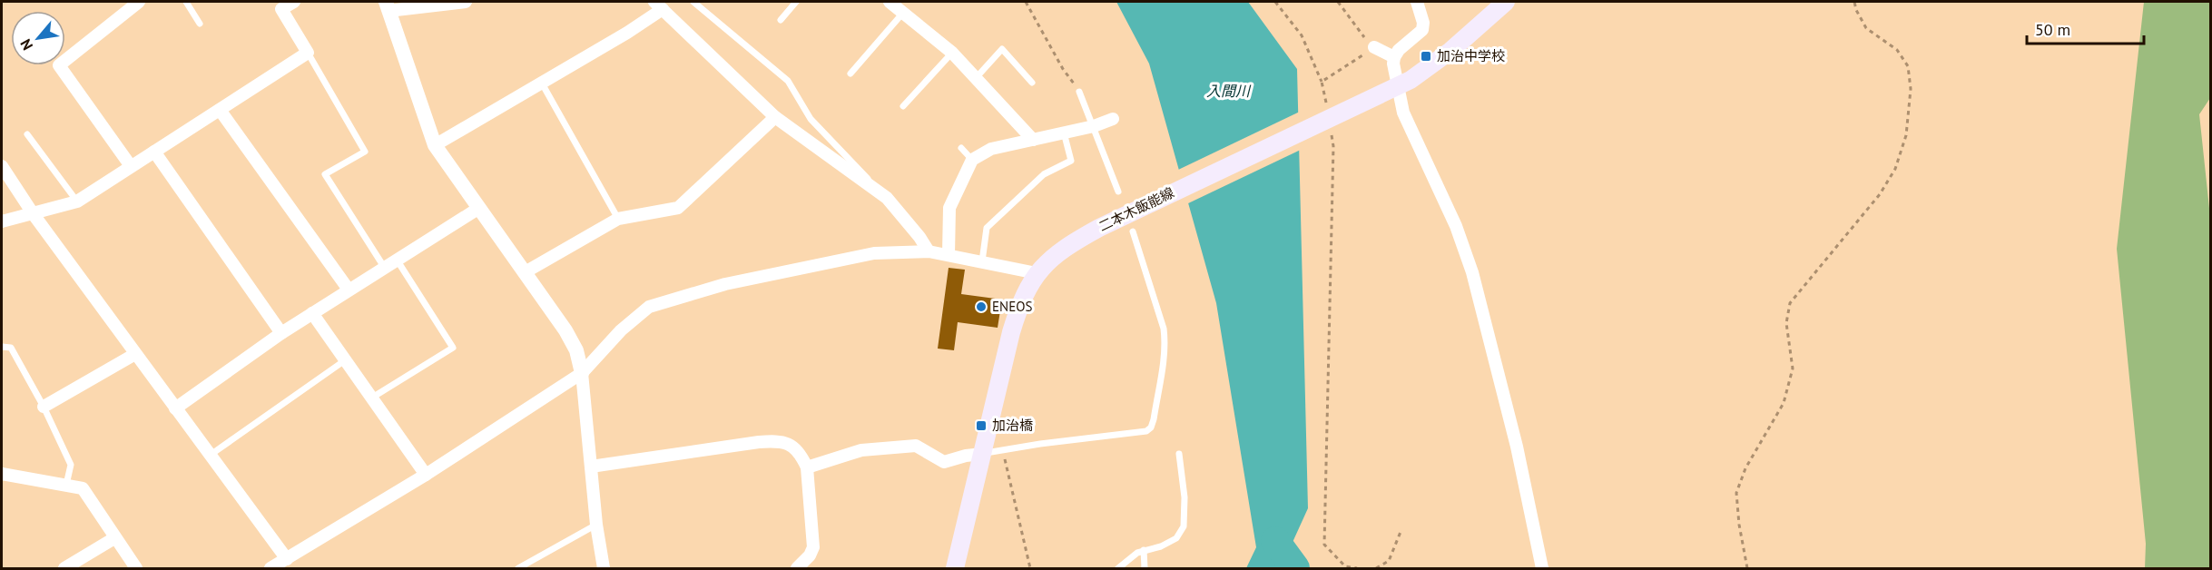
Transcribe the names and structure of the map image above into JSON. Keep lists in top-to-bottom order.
{
  "streets": {
    "main road": ["二本木飯能線"]
  },
  "water": ["入間川"],
  "places": {
    "transit": ["加治中学校", "加治橋"],
    "other": ["ENEOS"]
  },
  "scale_bar": "50 m",
  "north": "bottom left"
}
